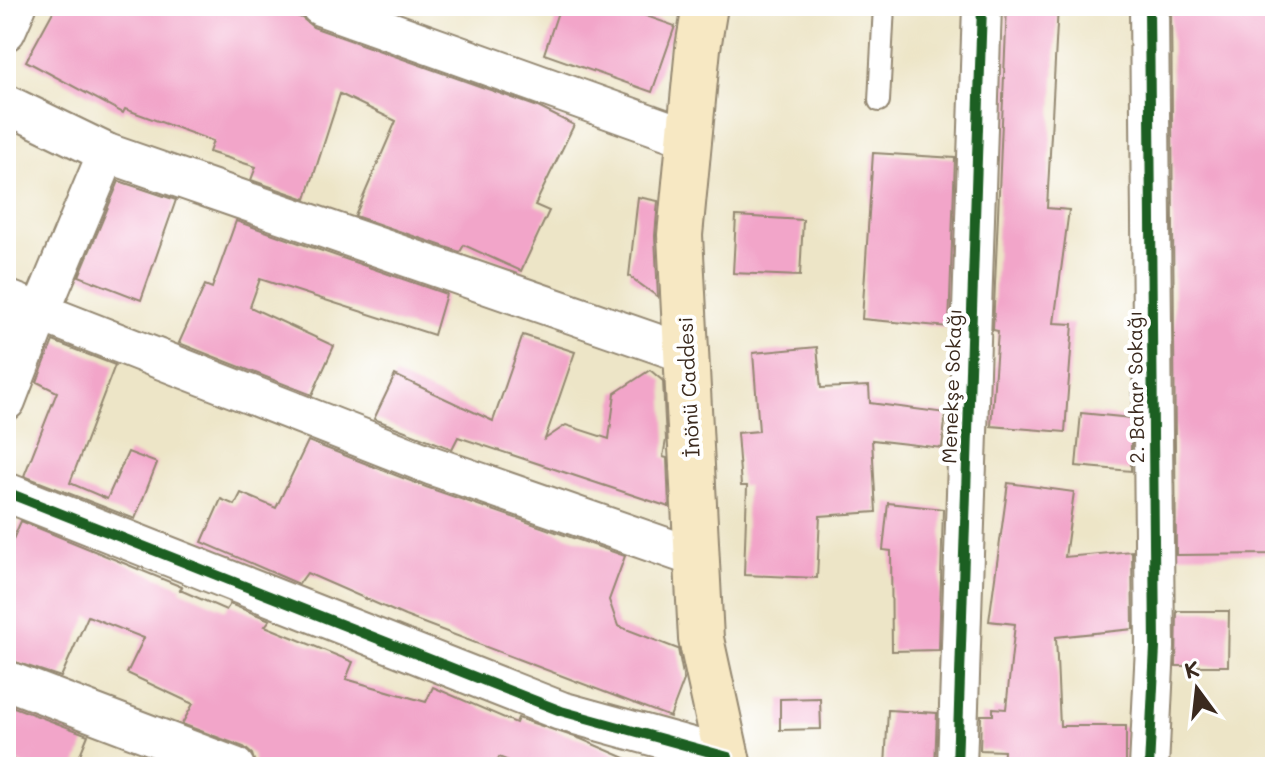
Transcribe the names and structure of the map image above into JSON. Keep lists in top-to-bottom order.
{
  "streets": {
    "main road": ["İnönü Caddesi"],
    "street": ["Menekşe Sokağı", "2. Bahar Sokağı"]
  },
  "north": "top"
}
